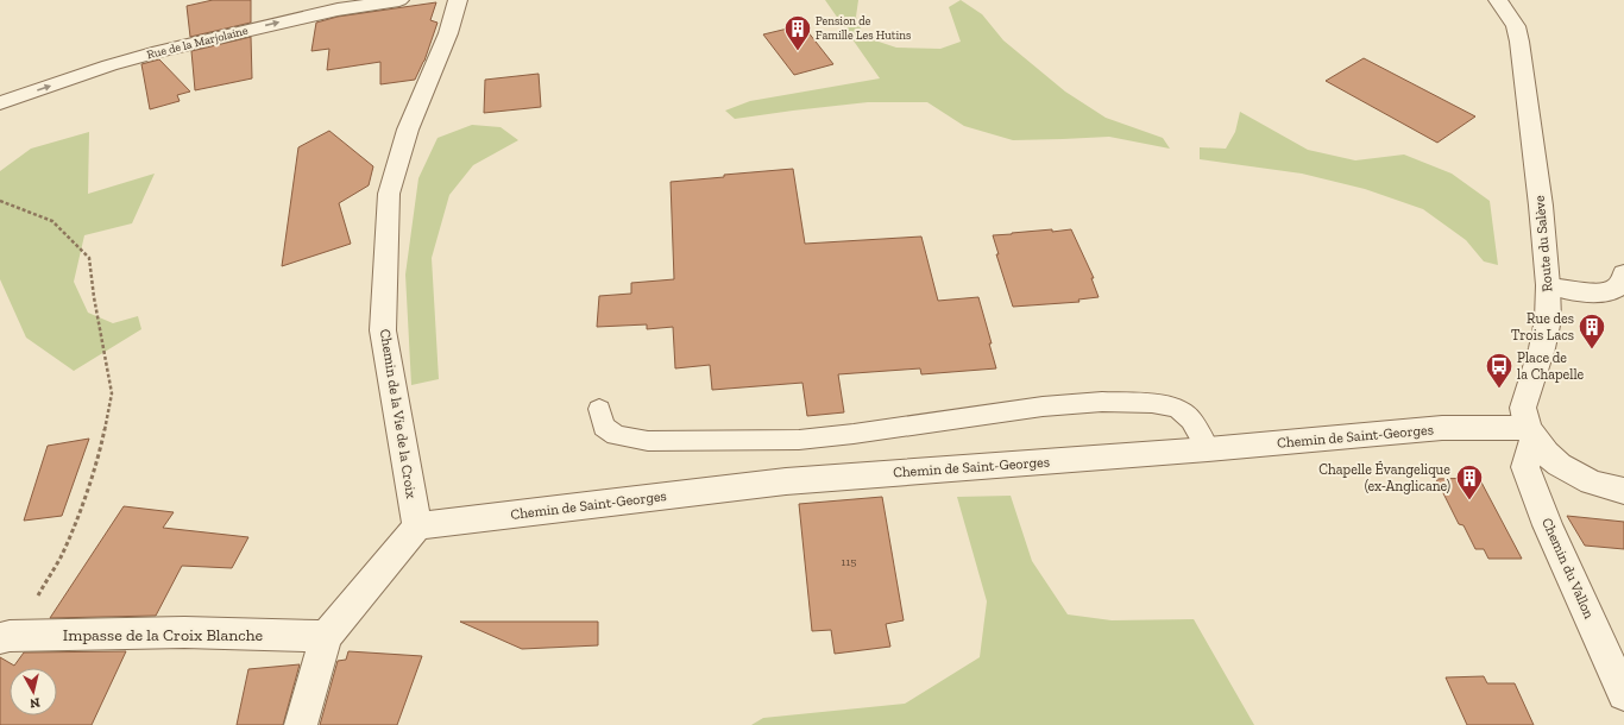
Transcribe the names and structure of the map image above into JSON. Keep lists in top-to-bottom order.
{
  "streets": {
    "street": [
      "Rue de la Marjolaine",
      "Route du Salève",
      "Chemin de la Vie de la Croix",
      "Chemin de Saint-Georges",
      "Chemin du Vallon",
      "Impasse de la Croix Blanche"
    ]
  },
  "crossings": [
    ["Route du Salève", "Chemin de Saint-Georges"],
    ["Route du Salève", "Chemin du Vallon"],
    ["Chemin de la Vie de la Croix", "Chemin de Saint-Georges"],
    ["Chemin de Saint-Georges", "Chemin du Vallon"]
  ],
  "one_way": ["Rue de la Marjolaine"],
  "places": {
    "building": ["Pension de Famille Les Hutins", "Rue des Trois Lacs", "Chapelle Évangelique (ex-Anglicane)"],
    "bus stop": ["Place de la Chapelle"]
  },
  "house_numbers": ["115"],
  "north": "bottom"
}
